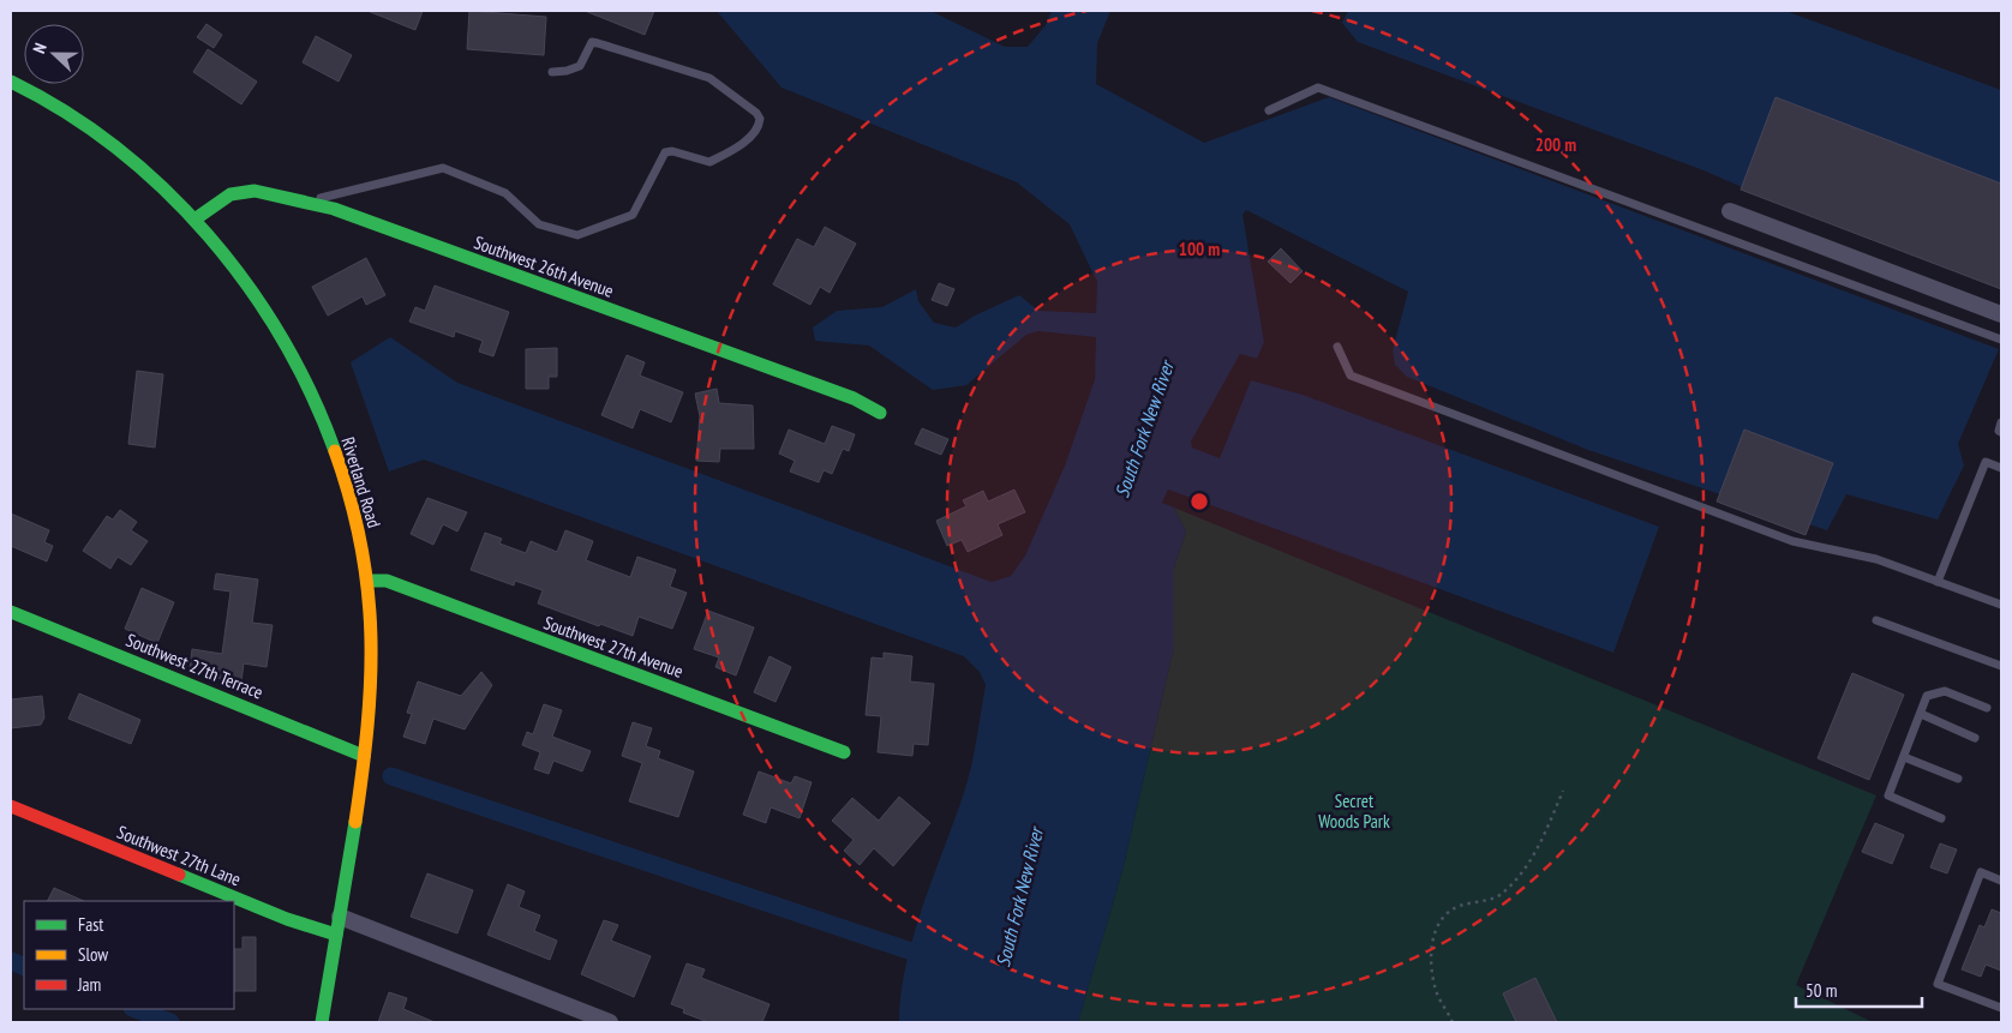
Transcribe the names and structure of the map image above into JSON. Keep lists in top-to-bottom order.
{
  "streets": {
    "street": [
      "Southwest 26th Avenue",
      "Riverland Road",
      "Southwest 27th Avenue",
      "Southwest 27th Terrace",
      "Southwest 27th Lane"
    ]
  },
  "crossings": [
    ["Southwest 26th Avenue", "Riverland Road"],
    ["Riverland Road", "Southwest 27th Avenue"],
    ["Riverland Road", "Southwest 27th Terrace"],
    ["Riverland Road", "Southwest 27th Lane"]
  ],
  "water": ["South Fork New River"],
  "parks": ["Secret Woods Park"],
  "legend": ["Fast", "Slow", "Jam"],
  "scale_bar": "50 m",
  "north": "left",
  "rings": ["200 m", "100 m"]
}
